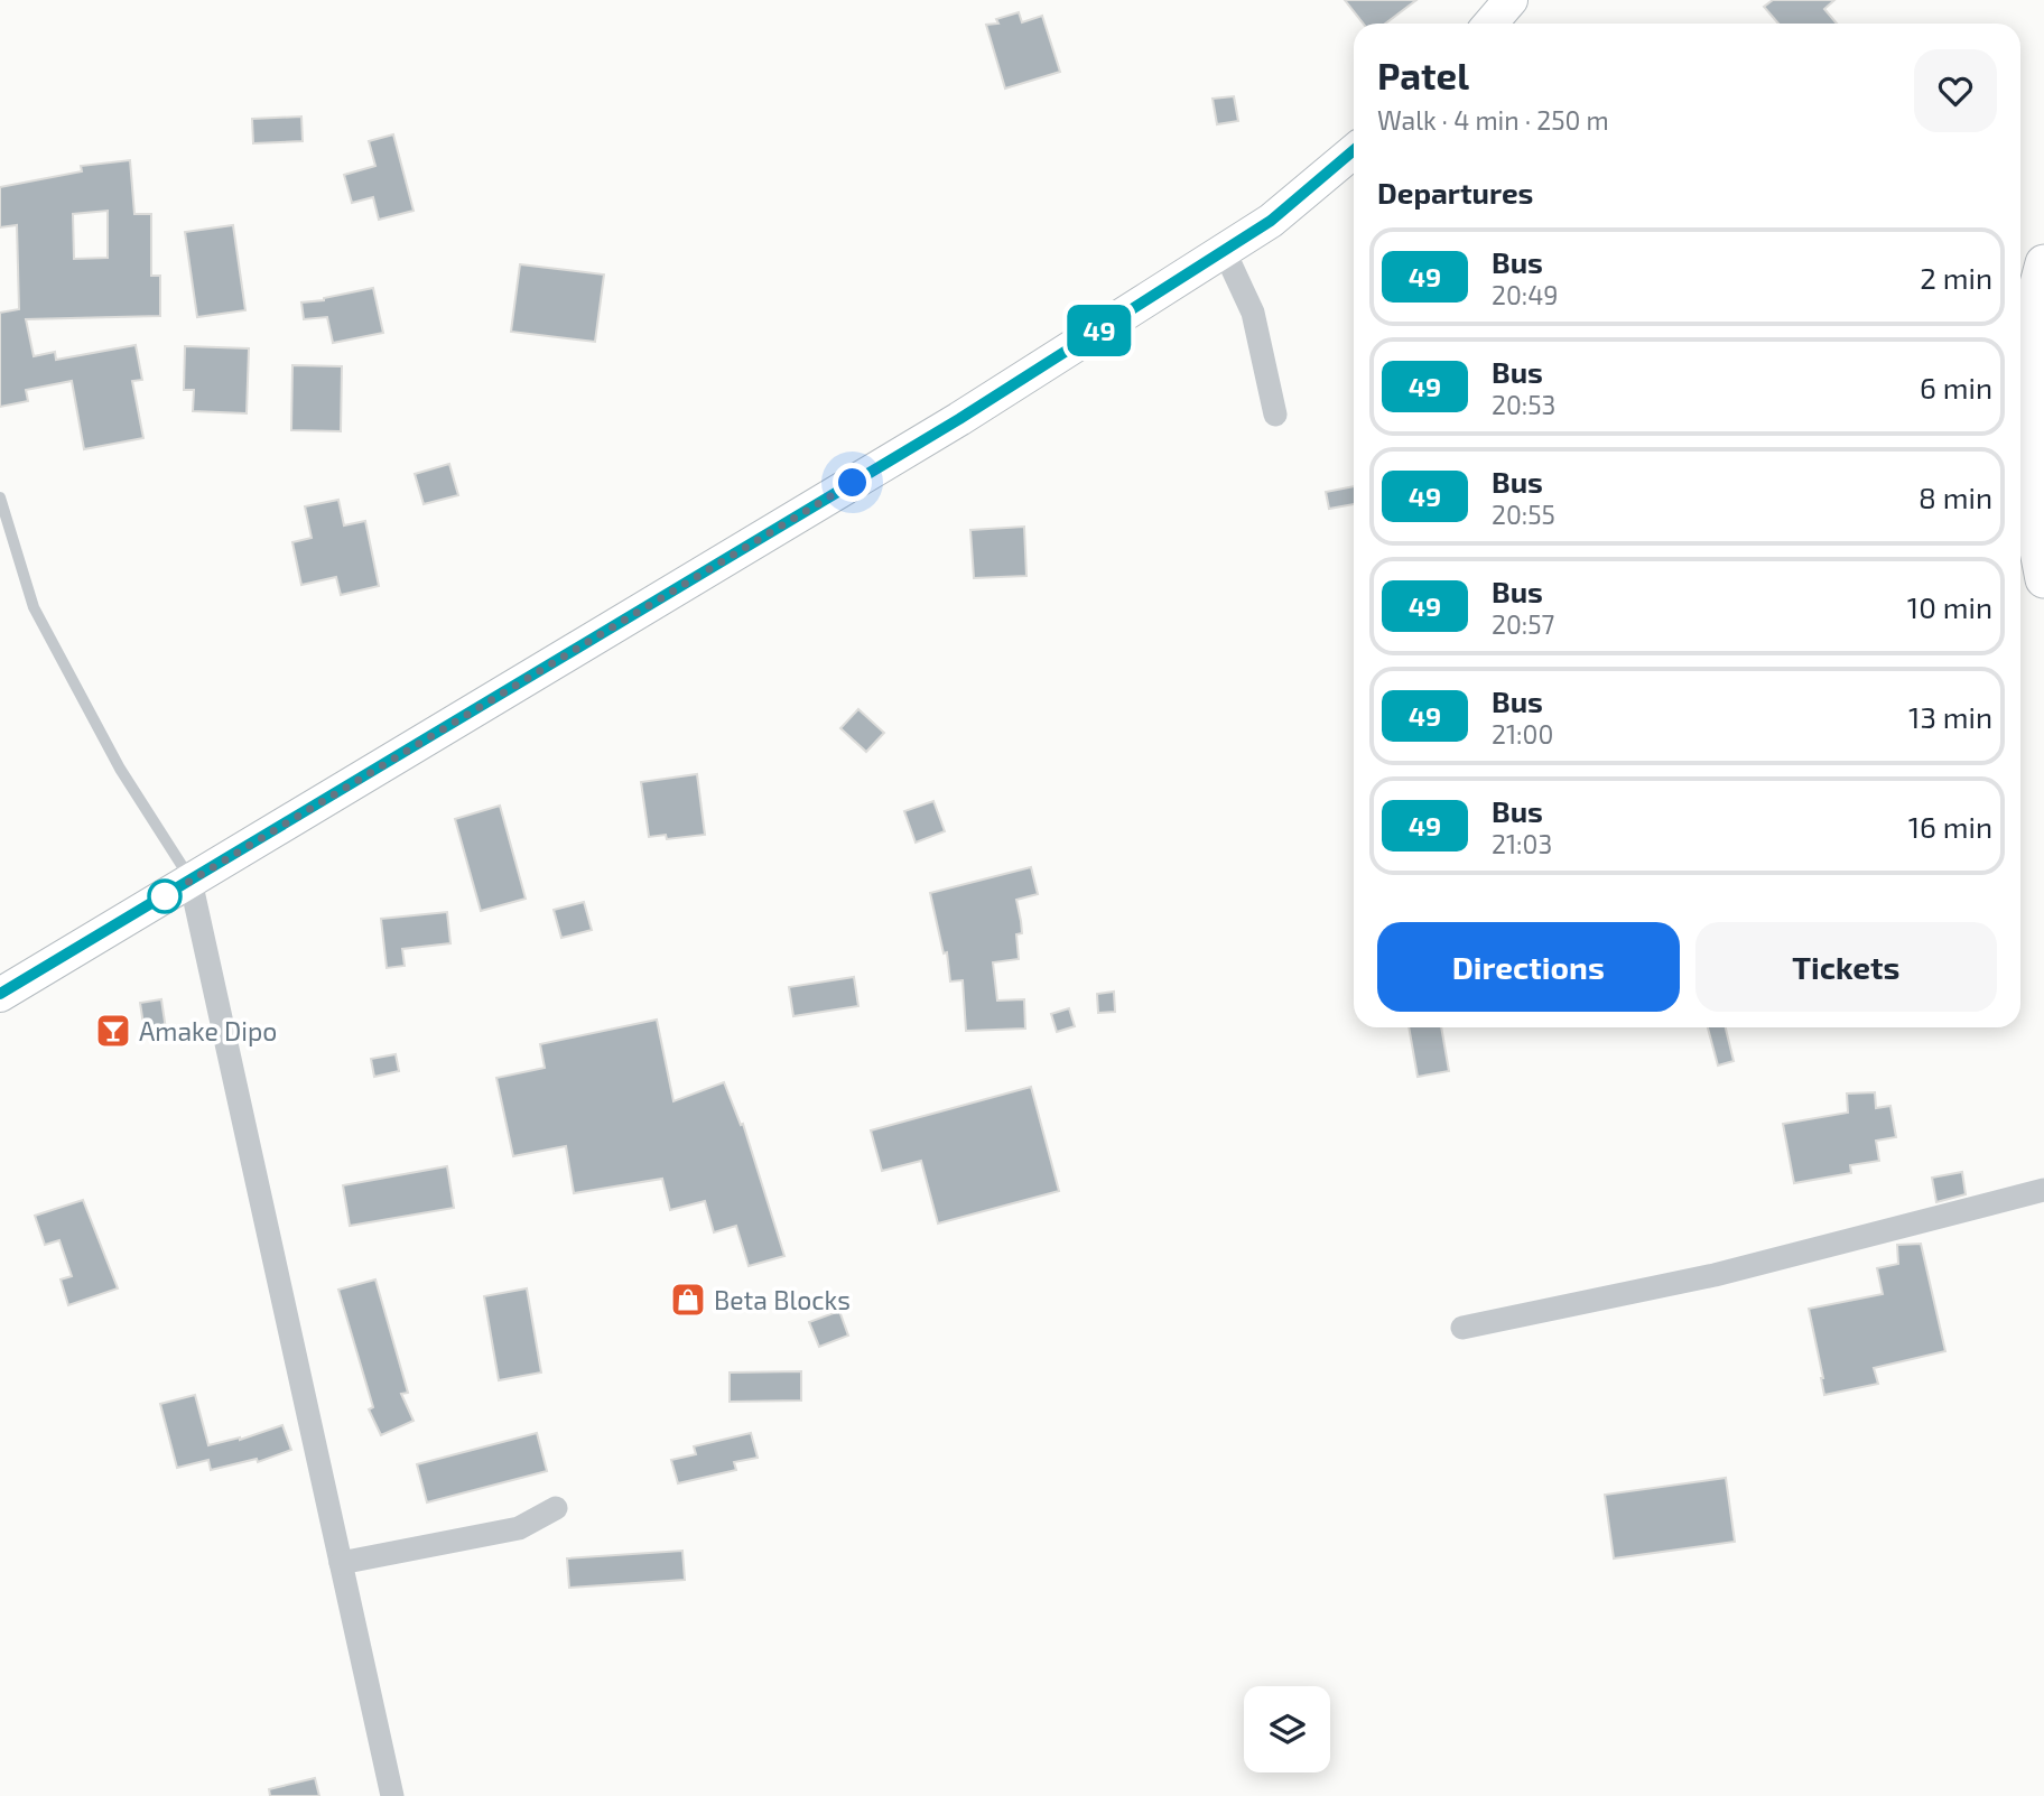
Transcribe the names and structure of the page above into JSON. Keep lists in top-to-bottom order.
{
  "places": {
    "bar": ["Amake Dipo"],
    "shop": ["Beta Blocks"]
  },
  "lines": ["bus line 49"],
  "page": {
    "on_map": "49",
    "heading": [
      ["Patel", "Walk · 4 min · 250 m"],
      "Departures"
    ],
    "list": [
      {
        "mark": "49",
        "name": "Bus",
        "note": "20:49",
        "value": "2 min"
      },
      {
        "mark": "49",
        "name": "Bus",
        "note": "20:53",
        "value": "6 min"
      },
      {
        "mark": "49",
        "name": "Bus",
        "note": "20:55",
        "value": "8 min"
      },
      {
        "mark": "49",
        "name": "Bus",
        "note": "20:57",
        "value": "10 min"
      },
      {
        "mark": "49",
        "name": "Bus",
        "note": "21:00",
        "value": "13 min"
      },
      {
        "mark": "49",
        "name": "Bus",
        "note": "21:03",
        "value": "16 min"
      }
    ],
    "buttons": ["Directions", "Tickets"]
  }
}
